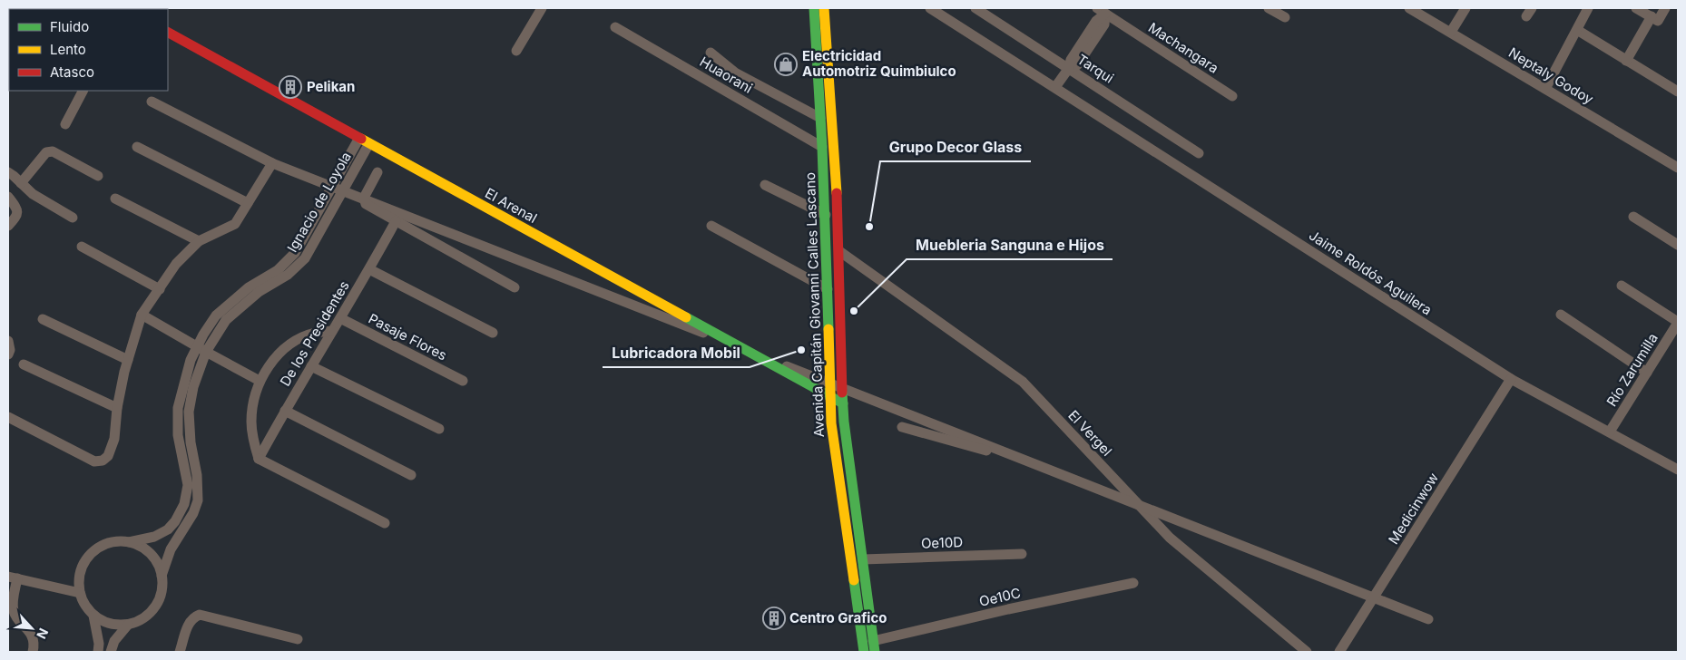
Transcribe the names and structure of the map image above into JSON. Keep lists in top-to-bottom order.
{
  "streets": {
    "main road": ["El Arenal", "Avenida Capitán Giovanni Calles Lascano"],
    "street": [
      "Machangara",
      "Tarqui",
      "Huaorani",
      "Neptaly Godoy",
      "Ignacio de Loyola",
      "Jaime Roldós Aguilera",
      "De los Presidentes",
      "Pasaje Flores",
      "Río Zarumilla",
      "El Vergel",
      "Medicinwow",
      "Oe10D",
      "Oe10C"
    ]
  },
  "crossings": [
    ["Huaorani", "Avenida Capitán Giovanni Calles Lascano"],
    ["Ignacio de Loyola", "El Arenal"],
    ["El Arenal", "Avenida Capitán Giovanni Calles Lascano"],
    ["Jaime Roldós Aguilera", "Río Zarumilla"],
    ["Jaime Roldós Aguilera", "Medicinwow"],
    ["Avenida Capitán Giovanni Calles Lascano", "El Vergel"],
    ["Avenida Capitán Giovanni Calles Lascano", "Oe10D"],
    ["Avenida Capitán Giovanni Calles Lascano", "Oe10C"],
    ["De los Presidentes", "Pasaje Flores"]
  ],
  "places": {
    "shop": ["Electricidad Automotriz Quimbiulco"],
    "building": ["Pelikan", "Centro Grafico"],
    "other": ["Grupo Decor Glass", "Muebleria Sanguna e Hijos", "Lubricadora Mobil"]
  },
  "legend": ["Fluido", "Lento", "Atasco"],
  "north": "bottom right"
}
